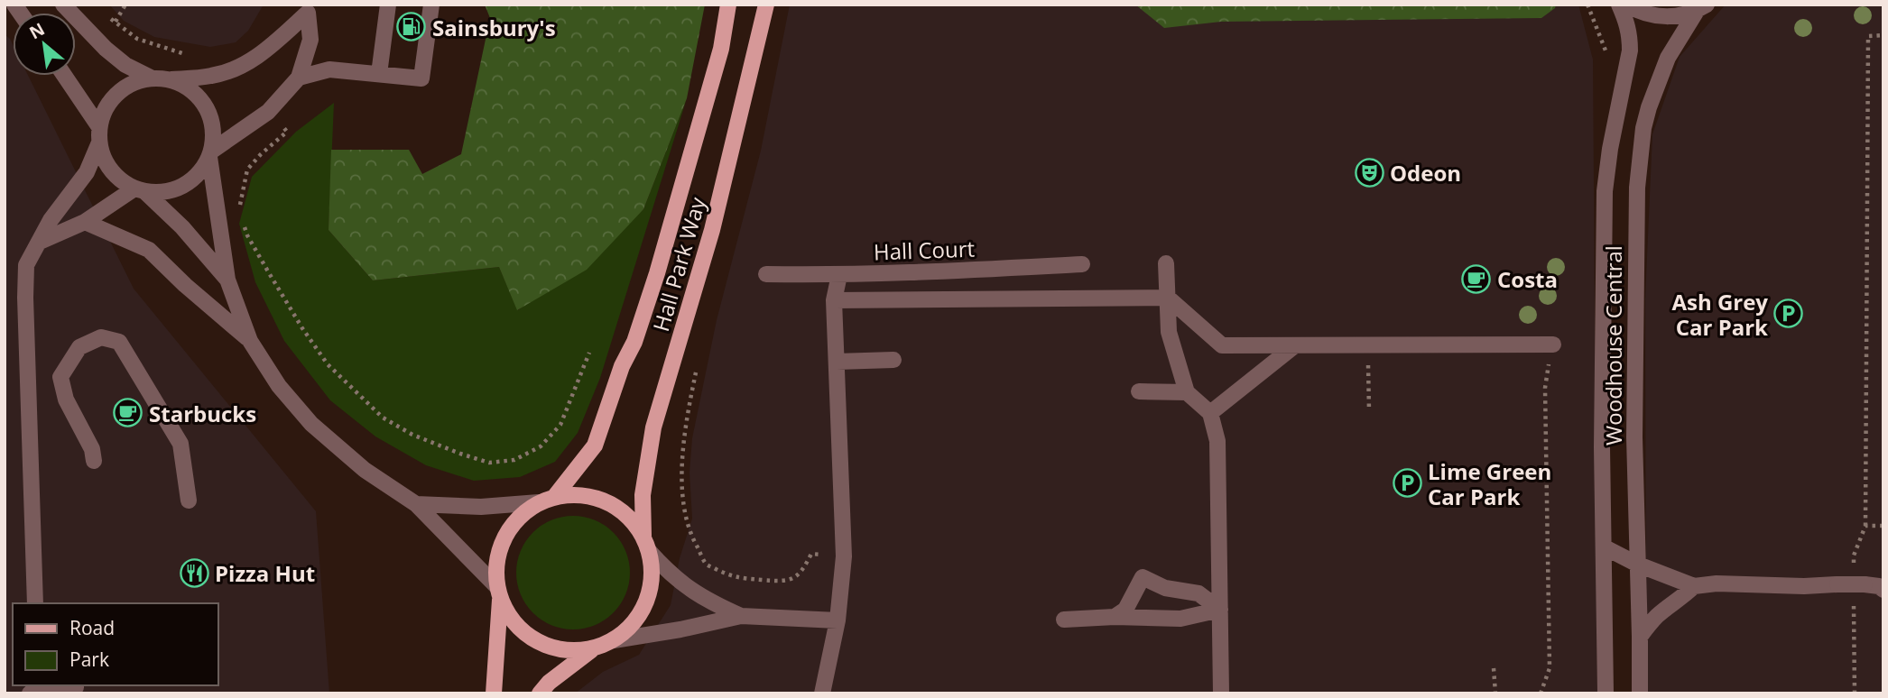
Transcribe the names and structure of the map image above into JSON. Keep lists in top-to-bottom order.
{
  "streets": {
    "main road": ["Hall Park Way"],
    "street": ["Hall Court", "Woodhouse Central"]
  },
  "places": {
    "fuel station": ["Sainsbury's"],
    "theatre": ["Odeon"],
    "cafe": ["Costa", "Starbucks"],
    "parking": ["Ash Grey Car Park", "Lime Green Car Park"],
    "restaurant": ["Pizza Hut"]
  },
  "legend": ["Road", "Park"],
  "north": "top left"
}
